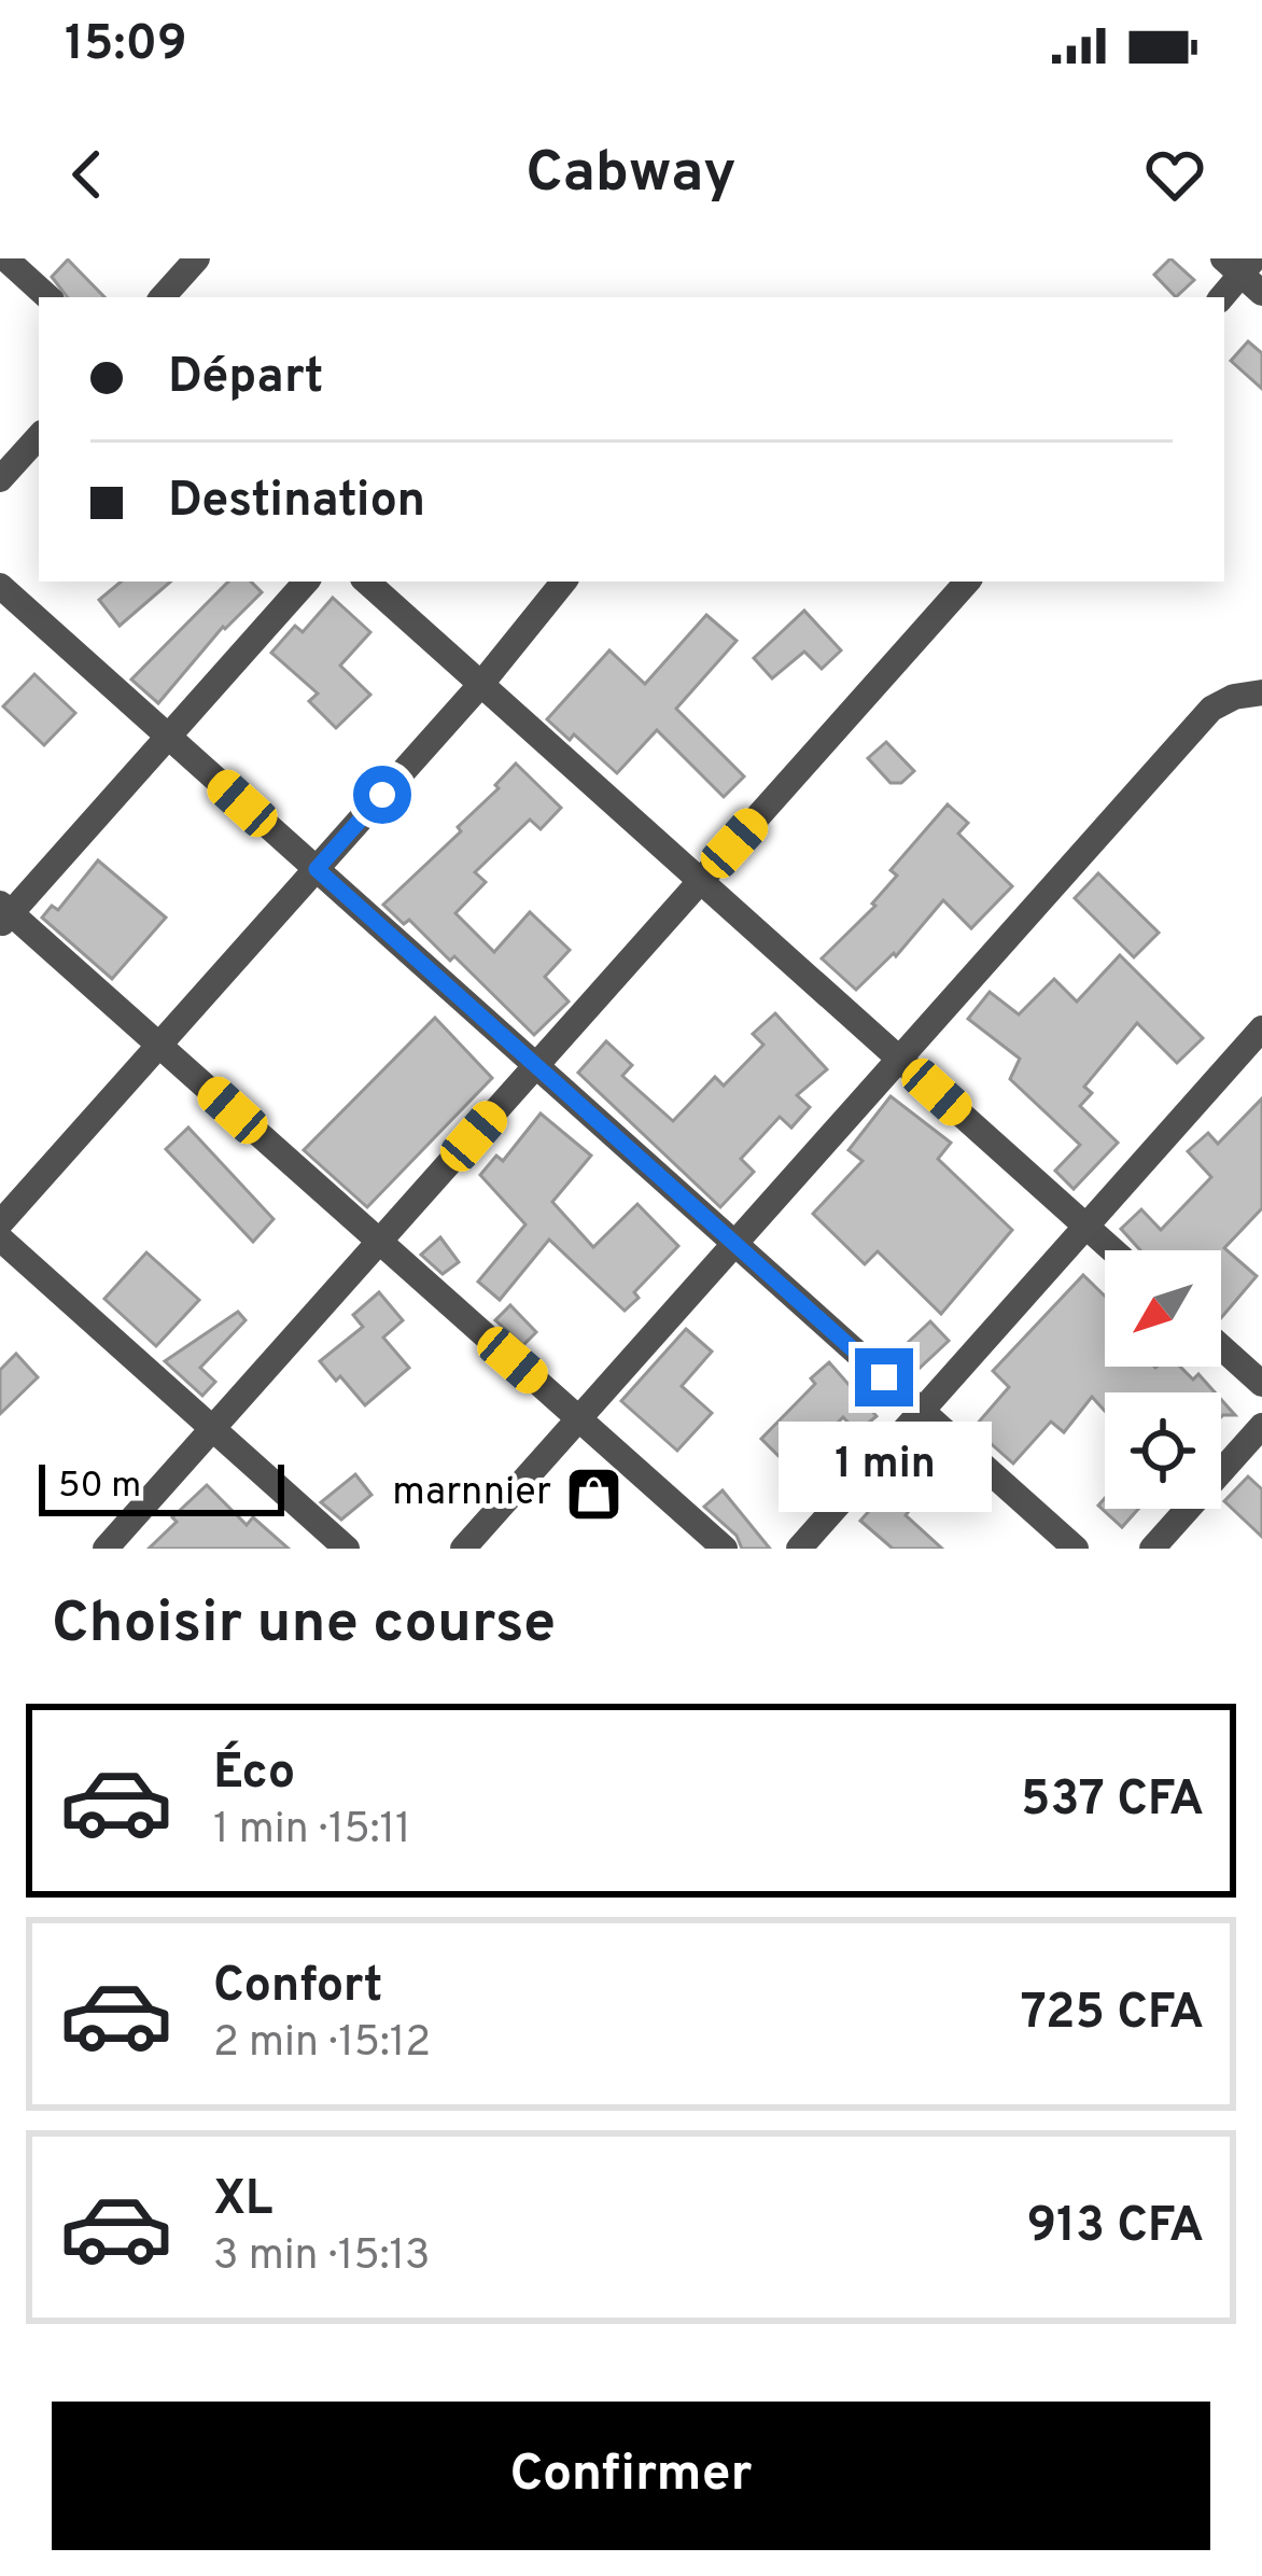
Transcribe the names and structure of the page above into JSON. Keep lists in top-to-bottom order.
{
  "places": {
    "shop": ["marnnier"]
  },
  "scale_bar": "50 m",
  "north": "bottom left",
  "page": {
    "status": "15:09",
    "header": "Cabway",
    "banner": ["Départ", "Destination"],
    "bubble": "1 min",
    "scale": "50 m",
    "heading": "Choisir une course",
    "list": [
      {
        "name": "Éco",
        "note": "1 min · 15:11",
        "value": "537 CFA"
      },
      {
        "name": "Confort",
        "note": "2 min · 15:12",
        "value": "725 CFA"
      },
      {
        "name": "XL",
        "note": "3 min · 15:13",
        "value": "913 CFA"
      }
    ],
    "buttons": "Confirmer"
  }
}
